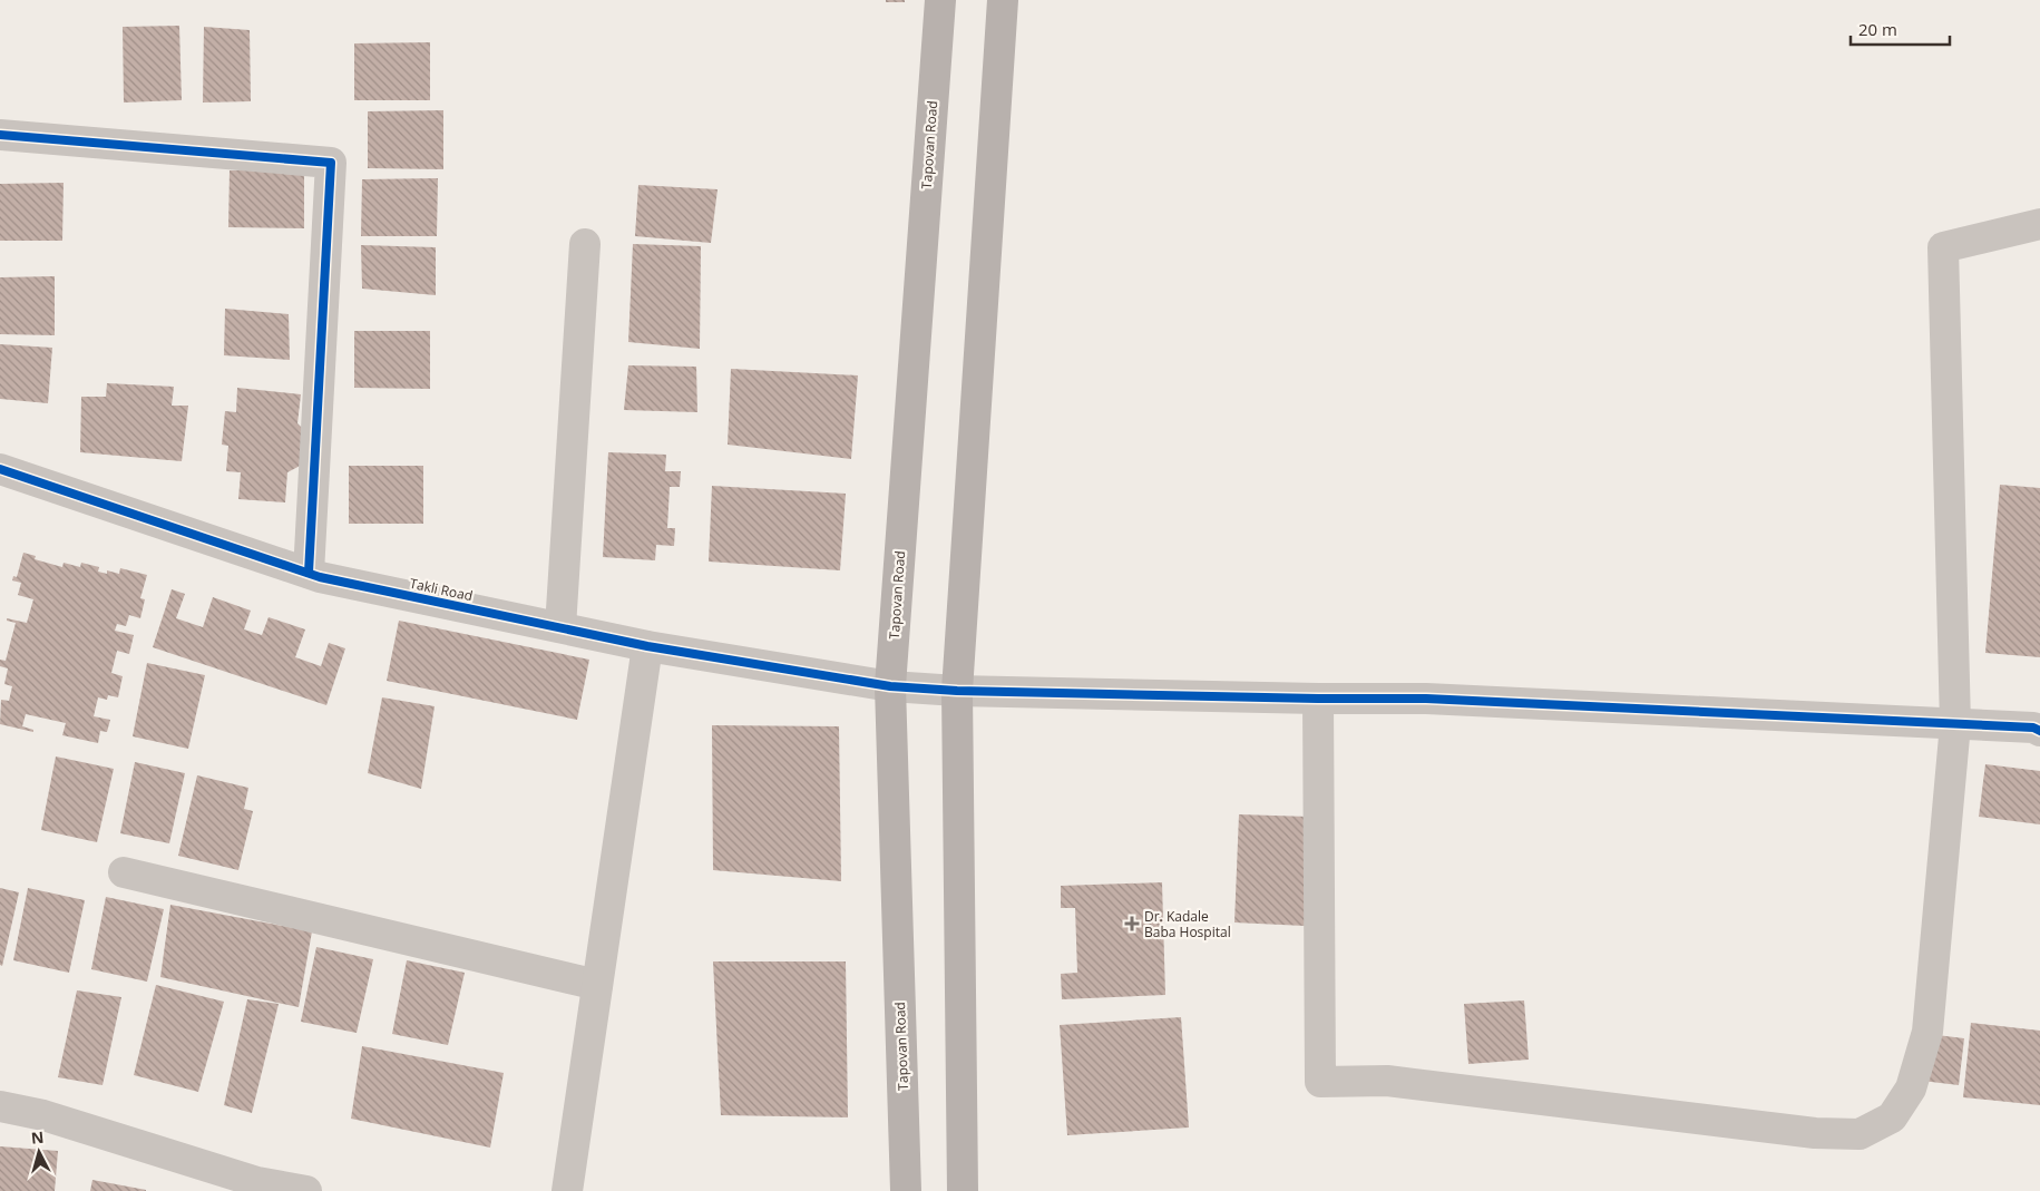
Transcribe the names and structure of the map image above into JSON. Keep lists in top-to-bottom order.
{
  "streets": {
    "main road": ["Tapovan Road"],
    "street": ["Takli Road"]
  },
  "crossings": [
    ["Tapovan Road", "Takli Road"]
  ],
  "places": {
    "health": ["Dr. Kadale Baba Hospital"]
  },
  "scale_bar": "20 m",
  "north": "top"
}
